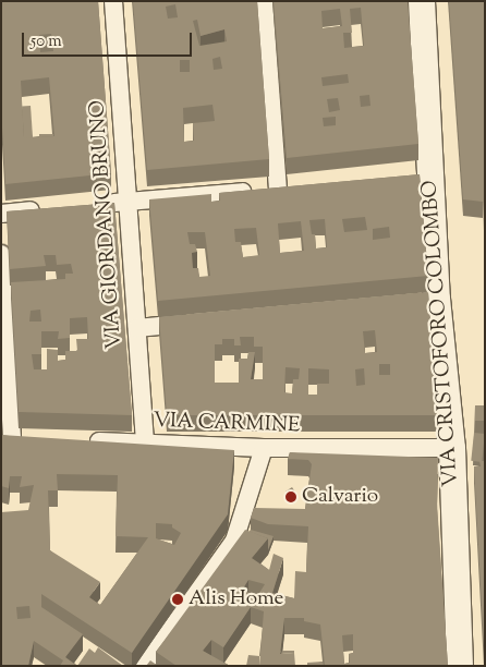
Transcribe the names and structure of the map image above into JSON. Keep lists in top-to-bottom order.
{
  "streets": {
    "street": ["VIA GIORDANO BRUNO", "VIA CRISTOFORO COLOMBO", "VIA CARMINE"]
  },
  "crossings": [
    ["VIA GIORDANO BRUNO", "VIA CARMINE"],
    ["VIA CRISTOFORO COLOMBO", "VIA CARMINE"]
  ],
  "places": ["Calvario", "Alis Home"],
  "scale_bar": "50 m"
}
